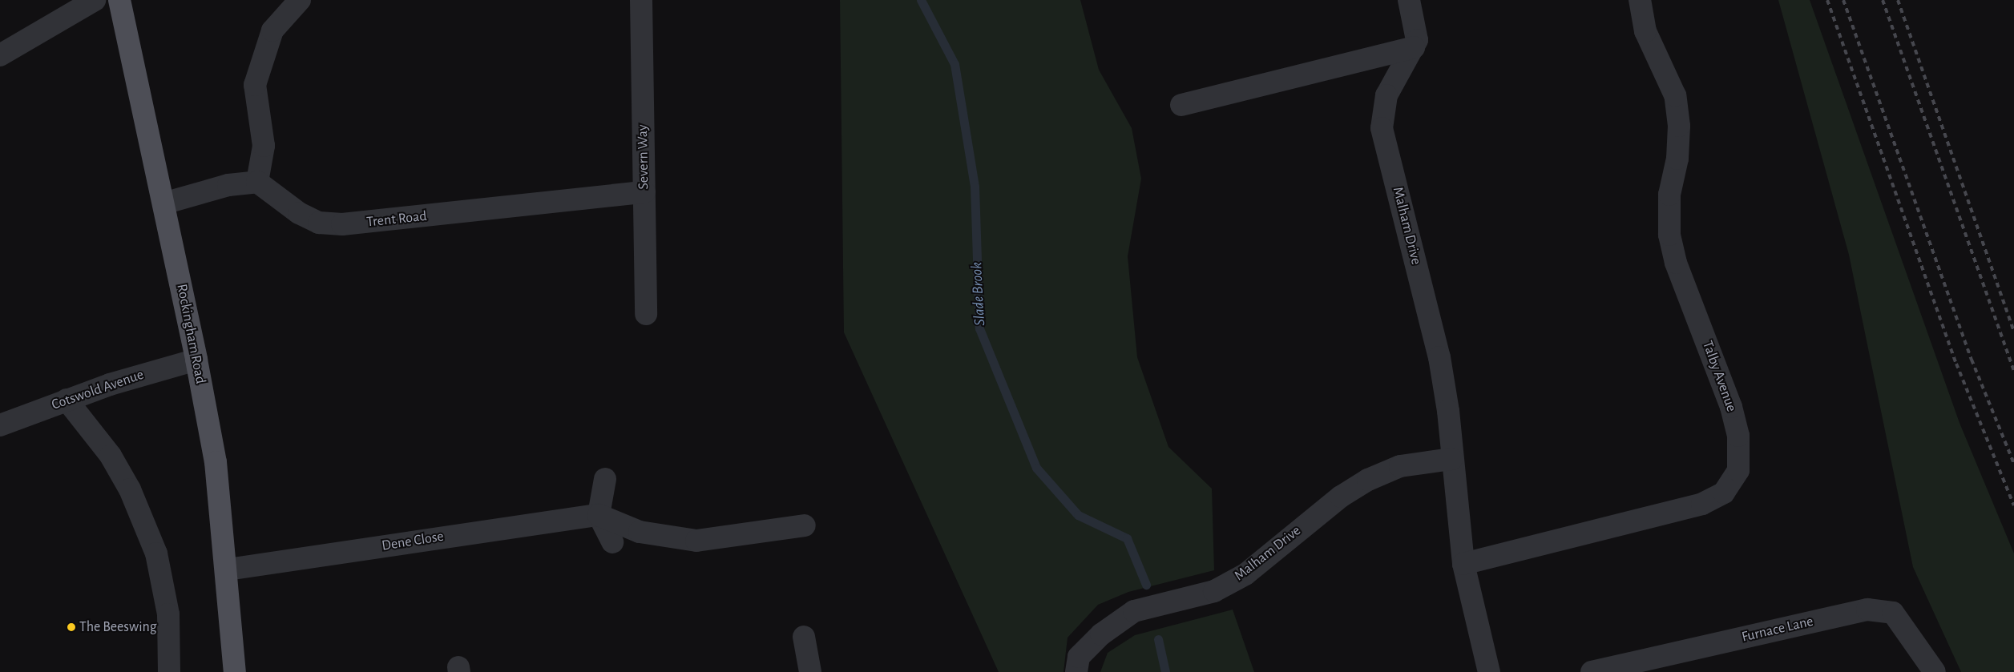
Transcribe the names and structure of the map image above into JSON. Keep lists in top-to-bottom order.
{
  "streets": {
    "main road": ["Rockingham Road"],
    "street": [
      "Severn Way",
      "Trent Road",
      "Malham Drive",
      "Talby Avenue",
      "Cotswold Avenue",
      "Dene Close",
      "Furnace Lane"
    ]
  },
  "crossings": [
    ["Severn Way", "Trent Road"],
    ["Malham Drive", "Talby Avenue"],
    ["Rockingham Road", "Cotswold Avenue"],
    ["Rockingham Road", "Dene Close"]
  ],
  "water": ["Slade Brook"],
  "places": ["The Beeswing"]
}
